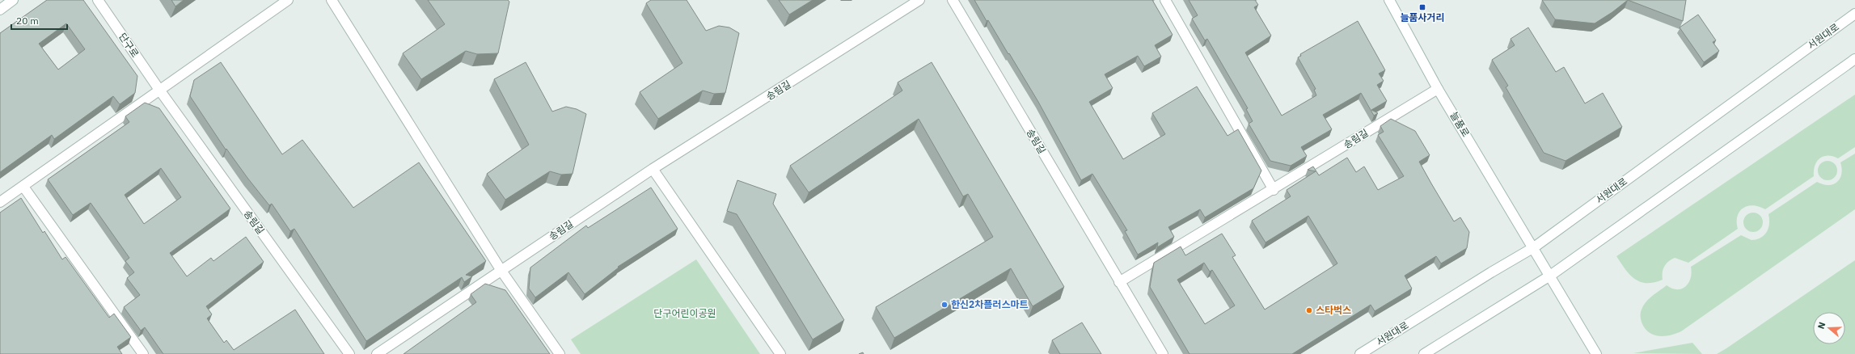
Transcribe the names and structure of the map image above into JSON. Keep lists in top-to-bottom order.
{
  "streets": {
    "street": [
      "서원대로",
      "단구로",
      "송림길",
      "늘품로"
    ]
  },
  "crossings": [
    ["서원대로", "늘품로"],
    ["단구로", "송림길"],
    ["송림길", "늘품로"]
  ],
  "parks": ["단구어린이공원"],
  "places": {
    "transit": ["늘품사거리"],
    "other": ["한신2차플러스마트", "스타벅스"]
  },
  "scale_bar": "20 m",
  "north": "left"
}
